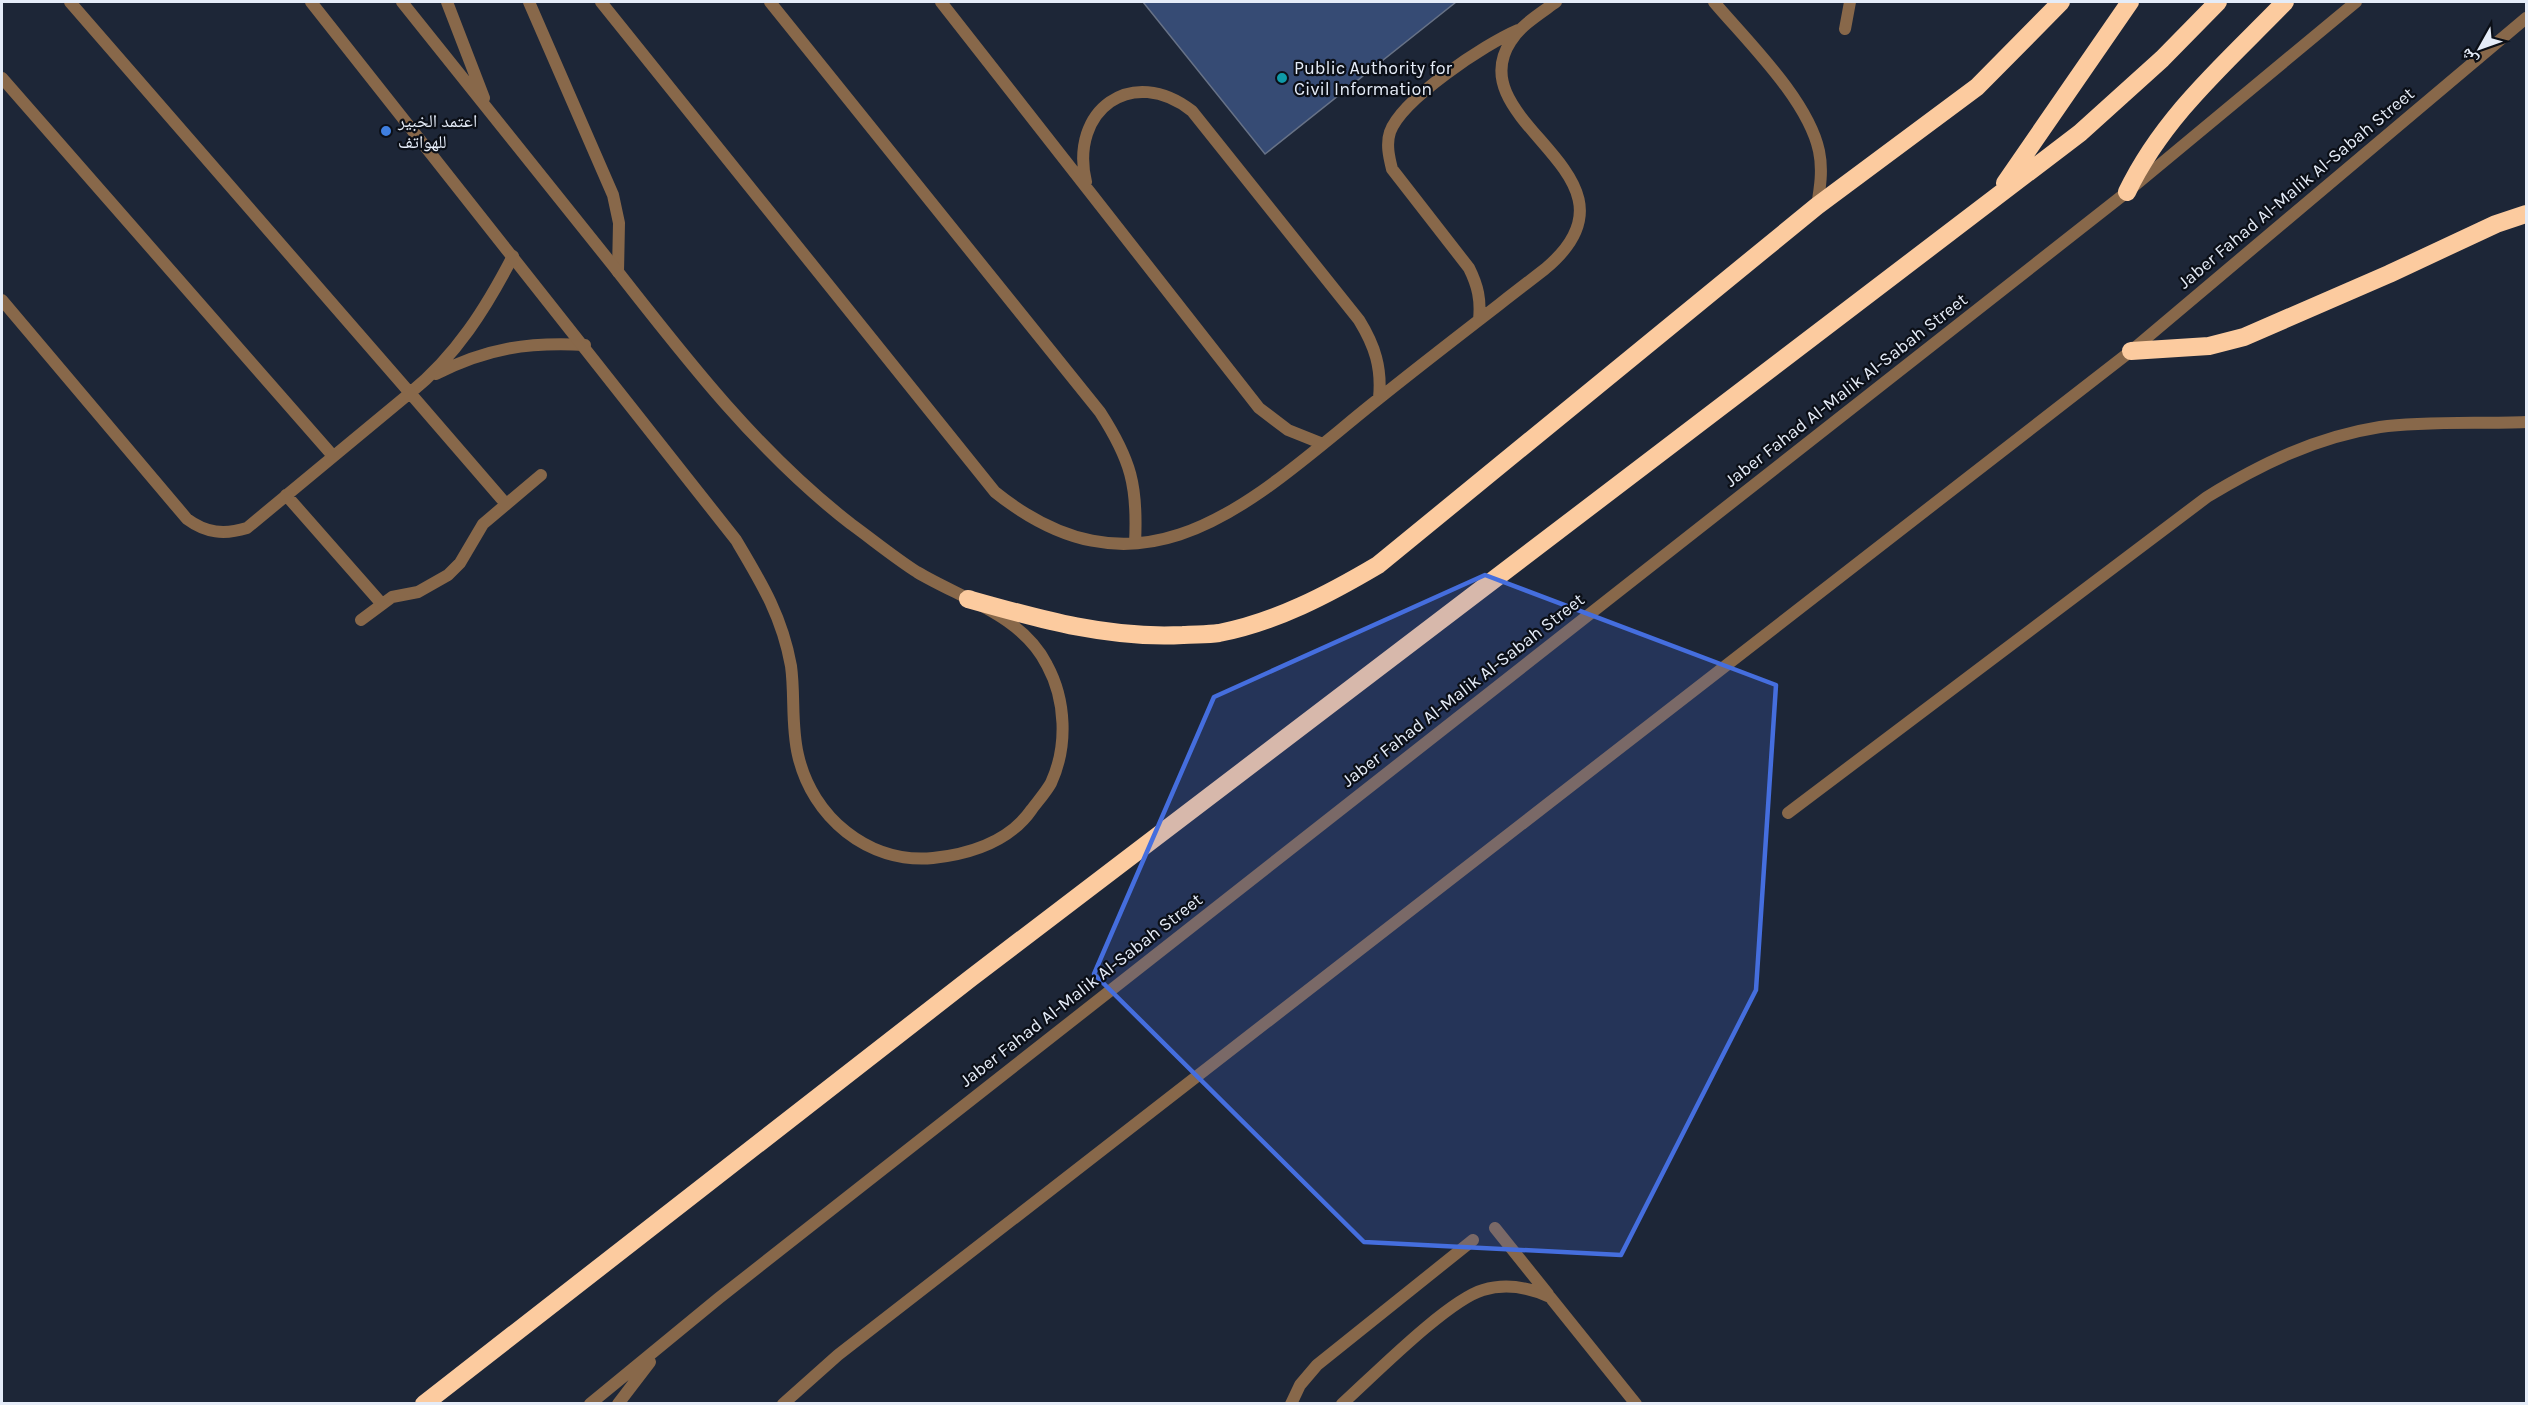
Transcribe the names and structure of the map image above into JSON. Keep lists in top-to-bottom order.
{
  "streets": {
    "street": ["Jaber Fahad Al-Malik Al-Sabah Street"]
  },
  "places": ["Public Authority for Civil Information", "اعتمد الخبير للهواتف"],
  "north": "bottom left"
}
